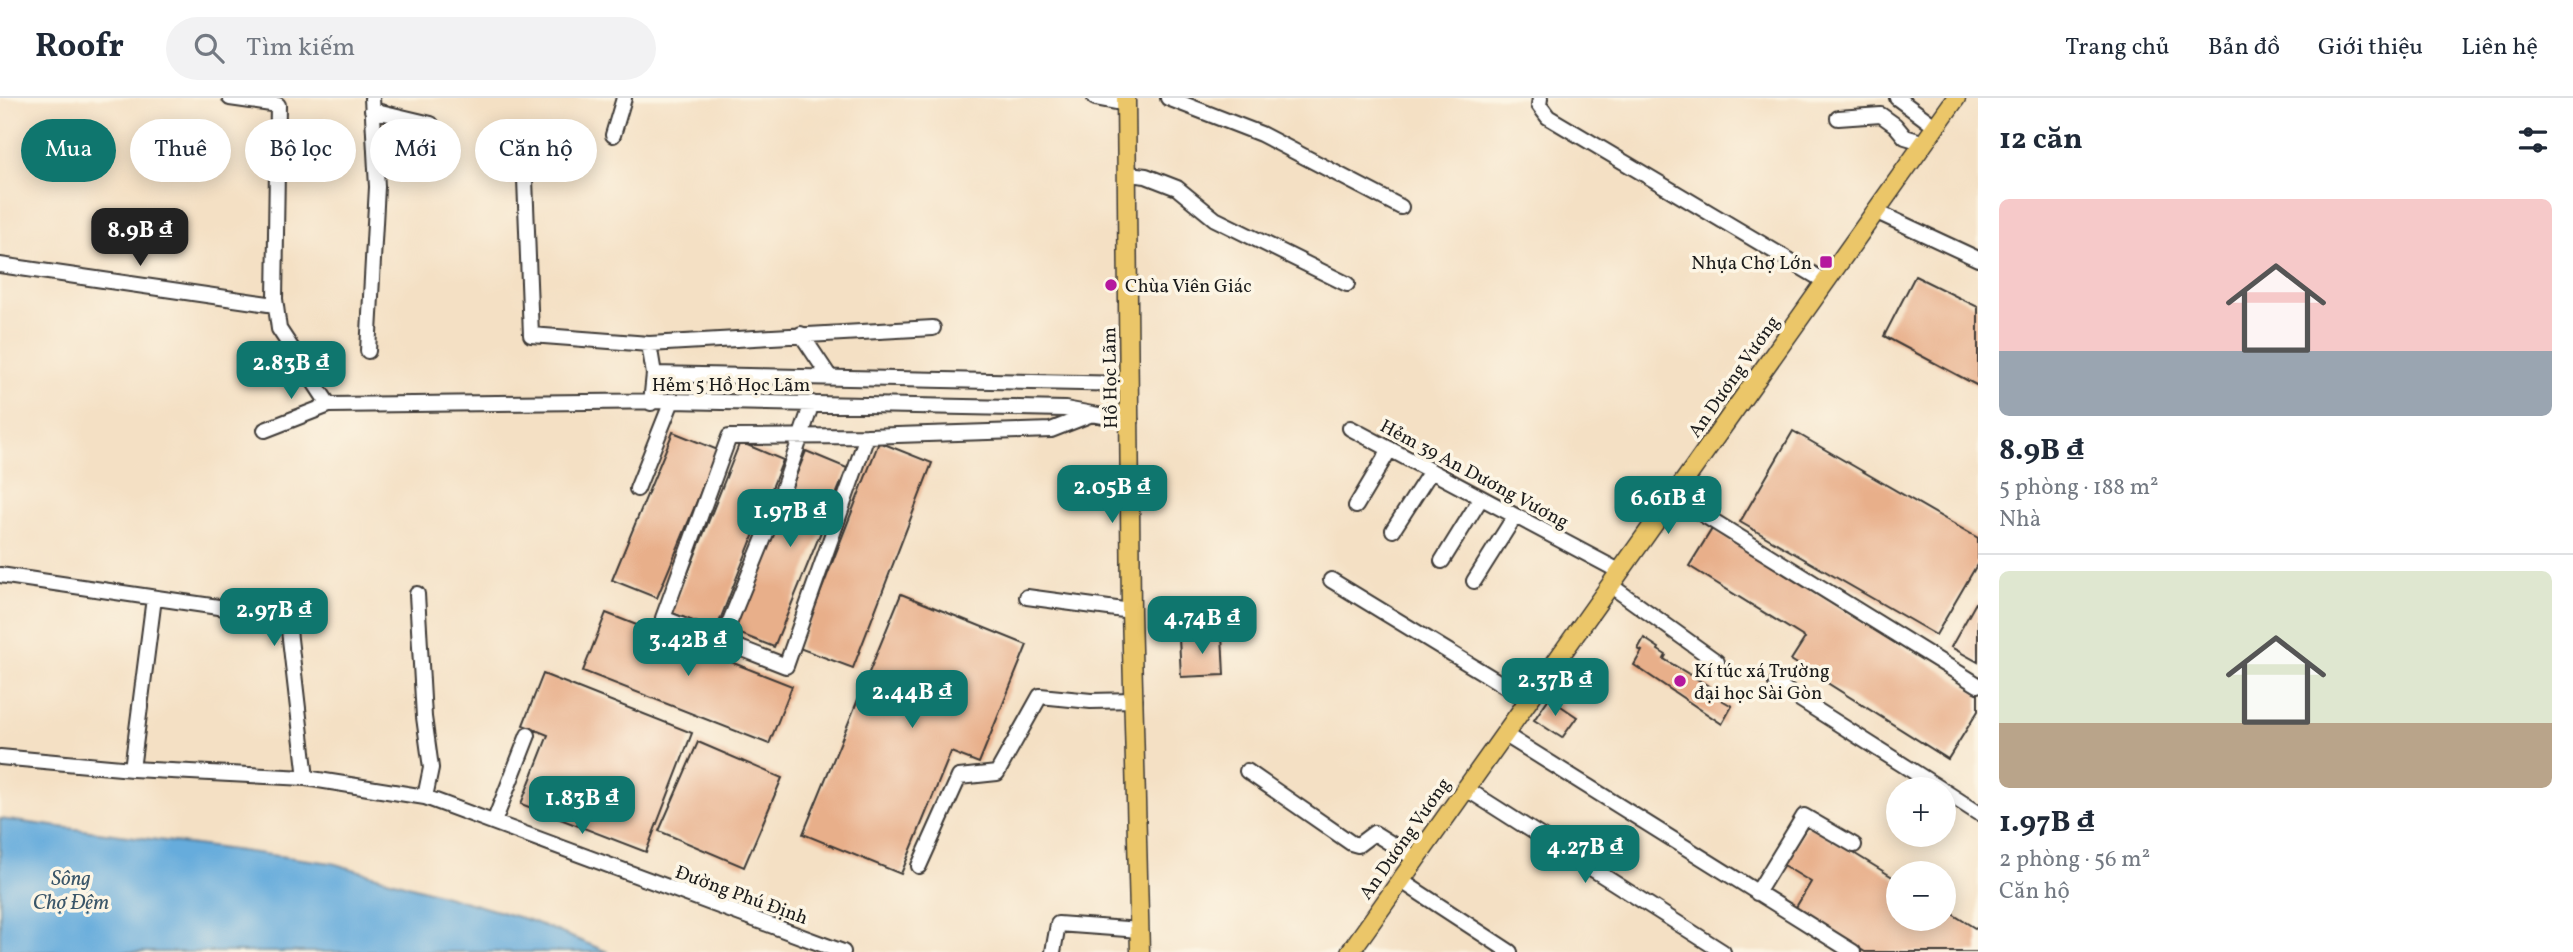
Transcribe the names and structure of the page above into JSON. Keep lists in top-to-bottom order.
{
  "streets": {
    "main road": ["An Dương Vương", "Hồ Học Lãm"],
    "street": ["Hẻm 5 Hồ Học Lãm", "Hẻm 39 An Dương Vương", "Đường Phú Định"]
  },
  "crossings": [
    ["An Dương Vương", "Hẻm 39 An Dương Vương"],
    ["Hồ Học Lãm", "Hẻm 5 Hồ Học Lãm"]
  ],
  "water": ["Sông Chợ Đệm"],
  "places": {
    "transit": ["Nhựa Chợ Lớn"],
    "other": ["Chùa Viên Giác", "Kí túc xá Trường đại học Sài Gòn"]
  },
  "page": {
    "header": "Roofr",
    "search": "Tìm kiếm",
    "nav": [
      "Trang chủ",
      "Bản đồ",
      "Giới thiệu",
      "Liên hệ"
    ],
    "heading": "12 căn",
    "chip": [
      "Mua",
      "Thuê",
      "Bộ lọc",
      "Mới",
      "Căn hộ"
    ],
    "list": [
      {
        "name": "8.9B ₫",
        "note": "5 phòng · 188 m² · Nhà"
      },
      {
        "name": "1.97B ₫",
        "note": "2 phòng · 56 m² · Căn hộ"
      }
    ],
    "price": [
      "8.9B ₫",
      "2.83B ₫",
      "2.05B ₫",
      "6.61B ₫",
      "1.97B ₫",
      "2.97B ₫",
      "4.74B ₫",
      "3.42B ₫",
      "2.37B ₫",
      "2.44B ₫",
      "1.83B ₫",
      "4.27B ₫"
    ],
    "map_buttons": ["+", "−"]
  }
}
